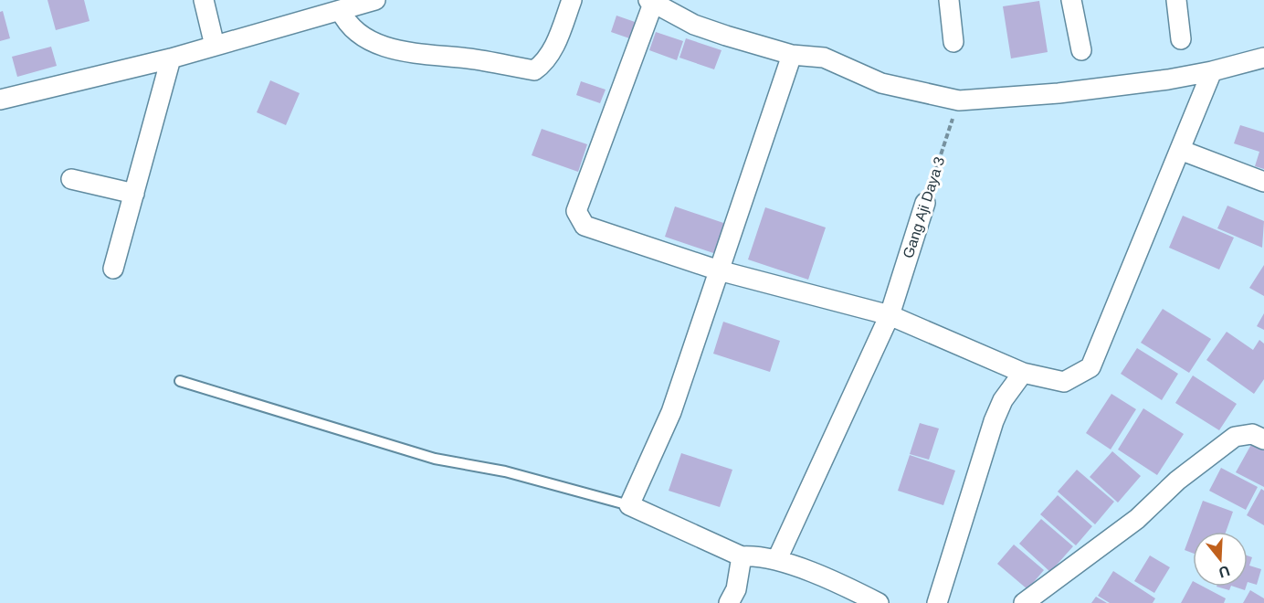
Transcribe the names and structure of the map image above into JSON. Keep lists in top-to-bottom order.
{
  "streets": {
    "street": ["Gang Aji Daya 3"]
  },
  "north": "bottom"
}
